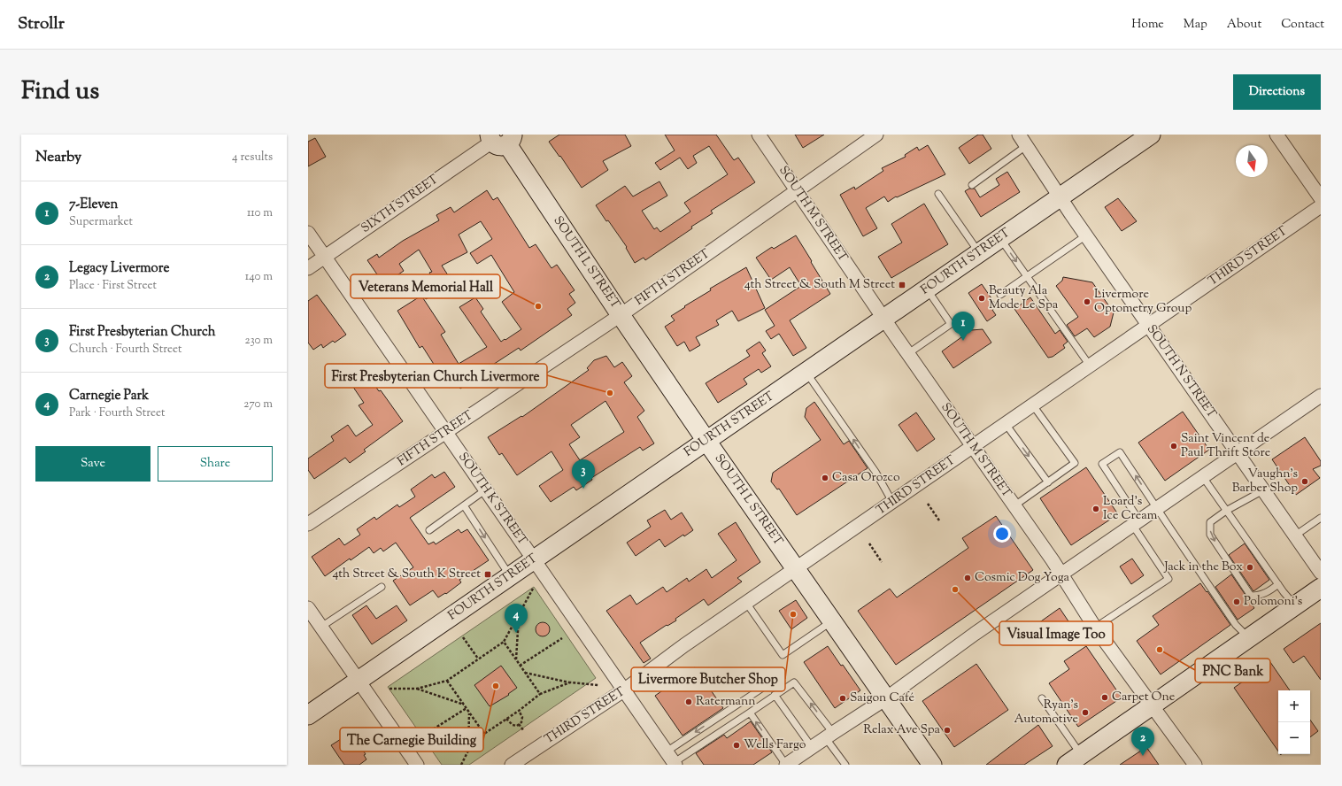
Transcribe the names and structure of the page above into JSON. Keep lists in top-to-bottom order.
{
  "streets": {
    "main road": ["FOURTH STREET", "SOUTH L STREET"],
    "street": [
      "SIXTH STREET",
      "SOUTH M STREET",
      "THIRD STREET",
      "FIFTH STREET",
      "SOUTH N STREET",
      "SOUTH K STREET"
    ]
  },
  "crossings": [
    ["SIXTH STREET", "SOUTH L STREET"],
    ["SIXTH STREET", "SOUTH K STREET"],
    ["SOUTH M STREET", "THIRD STREET"],
    ["SOUTH M STREET", "FOURTH STREET"],
    ["SOUTH M STREET", "FIFTH STREET"],
    ["THIRD STREET", "SOUTH L STREET"],
    ["THIRD STREET", "SOUTH N STREET"],
    ["THIRD STREET", "SOUTH K STREET"],
    ["FOURTH STREET", "SOUTH L STREET"],
    ["FOURTH STREET", "SOUTH N STREET"],
    ["FOURTH STREET", "SOUTH K STREET"],
    ["SOUTH L STREET", "FIFTH STREET"],
    ["FIFTH STREET", "SOUTH K STREET"]
  ],
  "places": {
    "transit": ["4th Street & South M Street", "4th Street & South K Street"],
    "other": [
      "Beauty Ala Mode Le Spa",
      "Livermore Optometry Group",
      "Veterans Memorial Hall",
      "First Presbyterian Church Livermore",
      "Saint Vincent de Paul Thrift Store",
      "Casa Orozco",
      "Vaughn's Barber Shop",
      "Loard's Ice Cream",
      "Jack in the Box",
      "Cosmic Dog Yoga",
      "Visual Image Too",
      "Polomoni's",
      "Livermore Butcher Shop",
      "PNC Bank",
      "The Carnegie Building",
      "Carpet One",
      "Saigon Café",
      "Ratermann",
      "Ryan's Automotive",
      "Relax Ave Spa",
      "Wells Fargo"
    ]
  },
  "north": "bottom",
  "page": {
    "header": "Strollr",
    "nav": [
      "Home",
      "Map",
      "About",
      "Contact"
    ],
    "title": "Find us",
    "buttons": [
      "Directions",
      ["Save", "Share"]
    ],
    "heading": ["Nearby", "4 results"],
    "list": [
      {
        "mark": "1",
        "name": "7-Eleven",
        "note": "Supermarket",
        "value": "110 m"
      },
      {
        "mark": "2",
        "name": "Legacy Livermore",
        "note": "Place · First Street",
        "value": "140 m"
      },
      {
        "mark": "3",
        "name": "First Presbyterian Church",
        "note": "Church · Fourth Street",
        "value": "230 m"
      },
      {
        "mark": "4",
        "name": "Carnegie Park",
        "note": "Park · Fourth Street",
        "value": "270 m"
      }
    ],
    "pins": [
      "1",
      "3",
      "4",
      "2"
    ],
    "map_buttons": ["+", "−"]
  }
}
